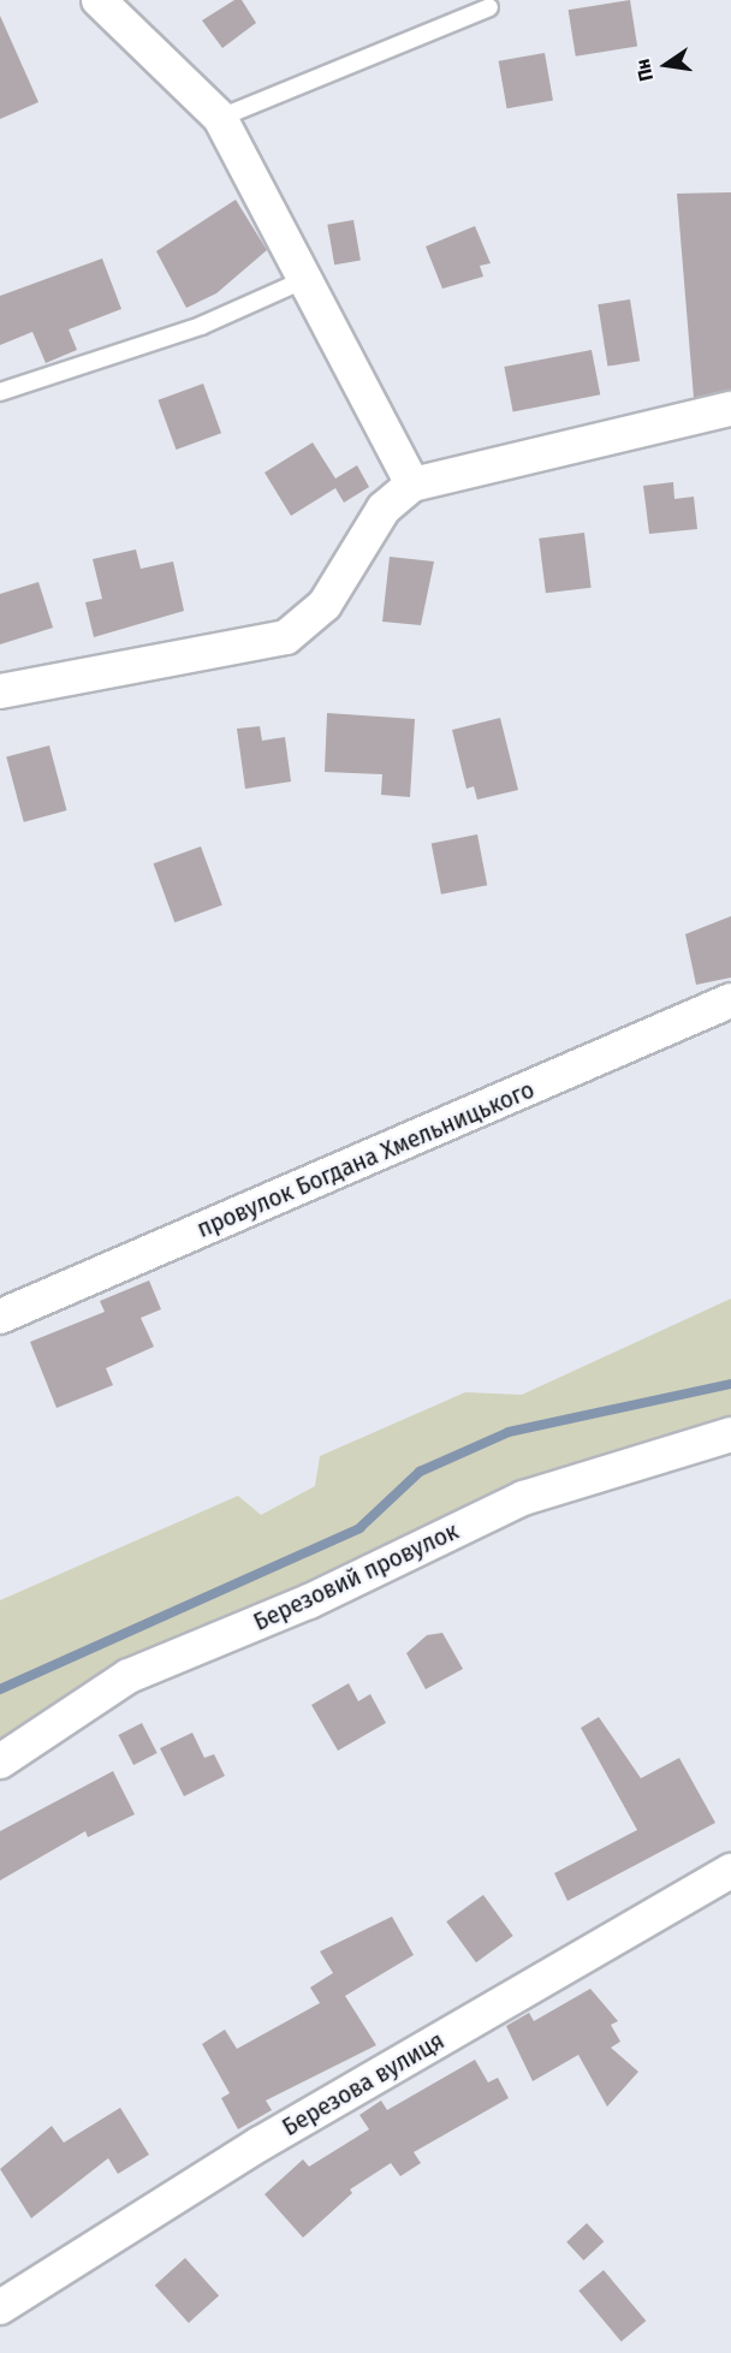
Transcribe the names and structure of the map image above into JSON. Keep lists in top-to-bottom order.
{
  "streets": {
    "street": ["провулок Богдана Хмельницького", "Березовий провулок", "Березова вулиця"]
  },
  "north": "left"
}
